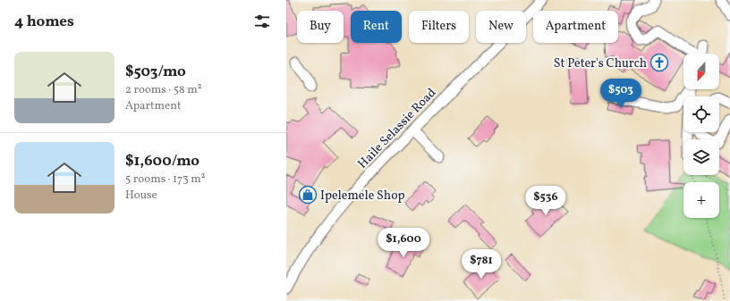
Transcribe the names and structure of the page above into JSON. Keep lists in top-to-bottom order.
{
  "streets": {
    "street": ["Haile Selassie Road"]
  },
  "places": {
    "church": ["St Peter's Church"],
    "shop": ["Ipelemele Shop"]
  },
  "north": "bottom",
  "page": {
    "heading": "4 homes",
    "chip": [
      "Buy",
      "Rent",
      "Filters",
      "New",
      "Apartment"
    ],
    "list": [
      {
        "name": "$503/mo",
        "note": "2 rooms · 58 m² · Apartment"
      },
      {
        "name": "$1,600/mo",
        "note": "5 rooms · 173 m² · House"
      }
    ],
    "map_buttons": "+",
    "price": [
      "$503",
      "$536",
      "$1,600",
      "$781"
    ]
  }
}
